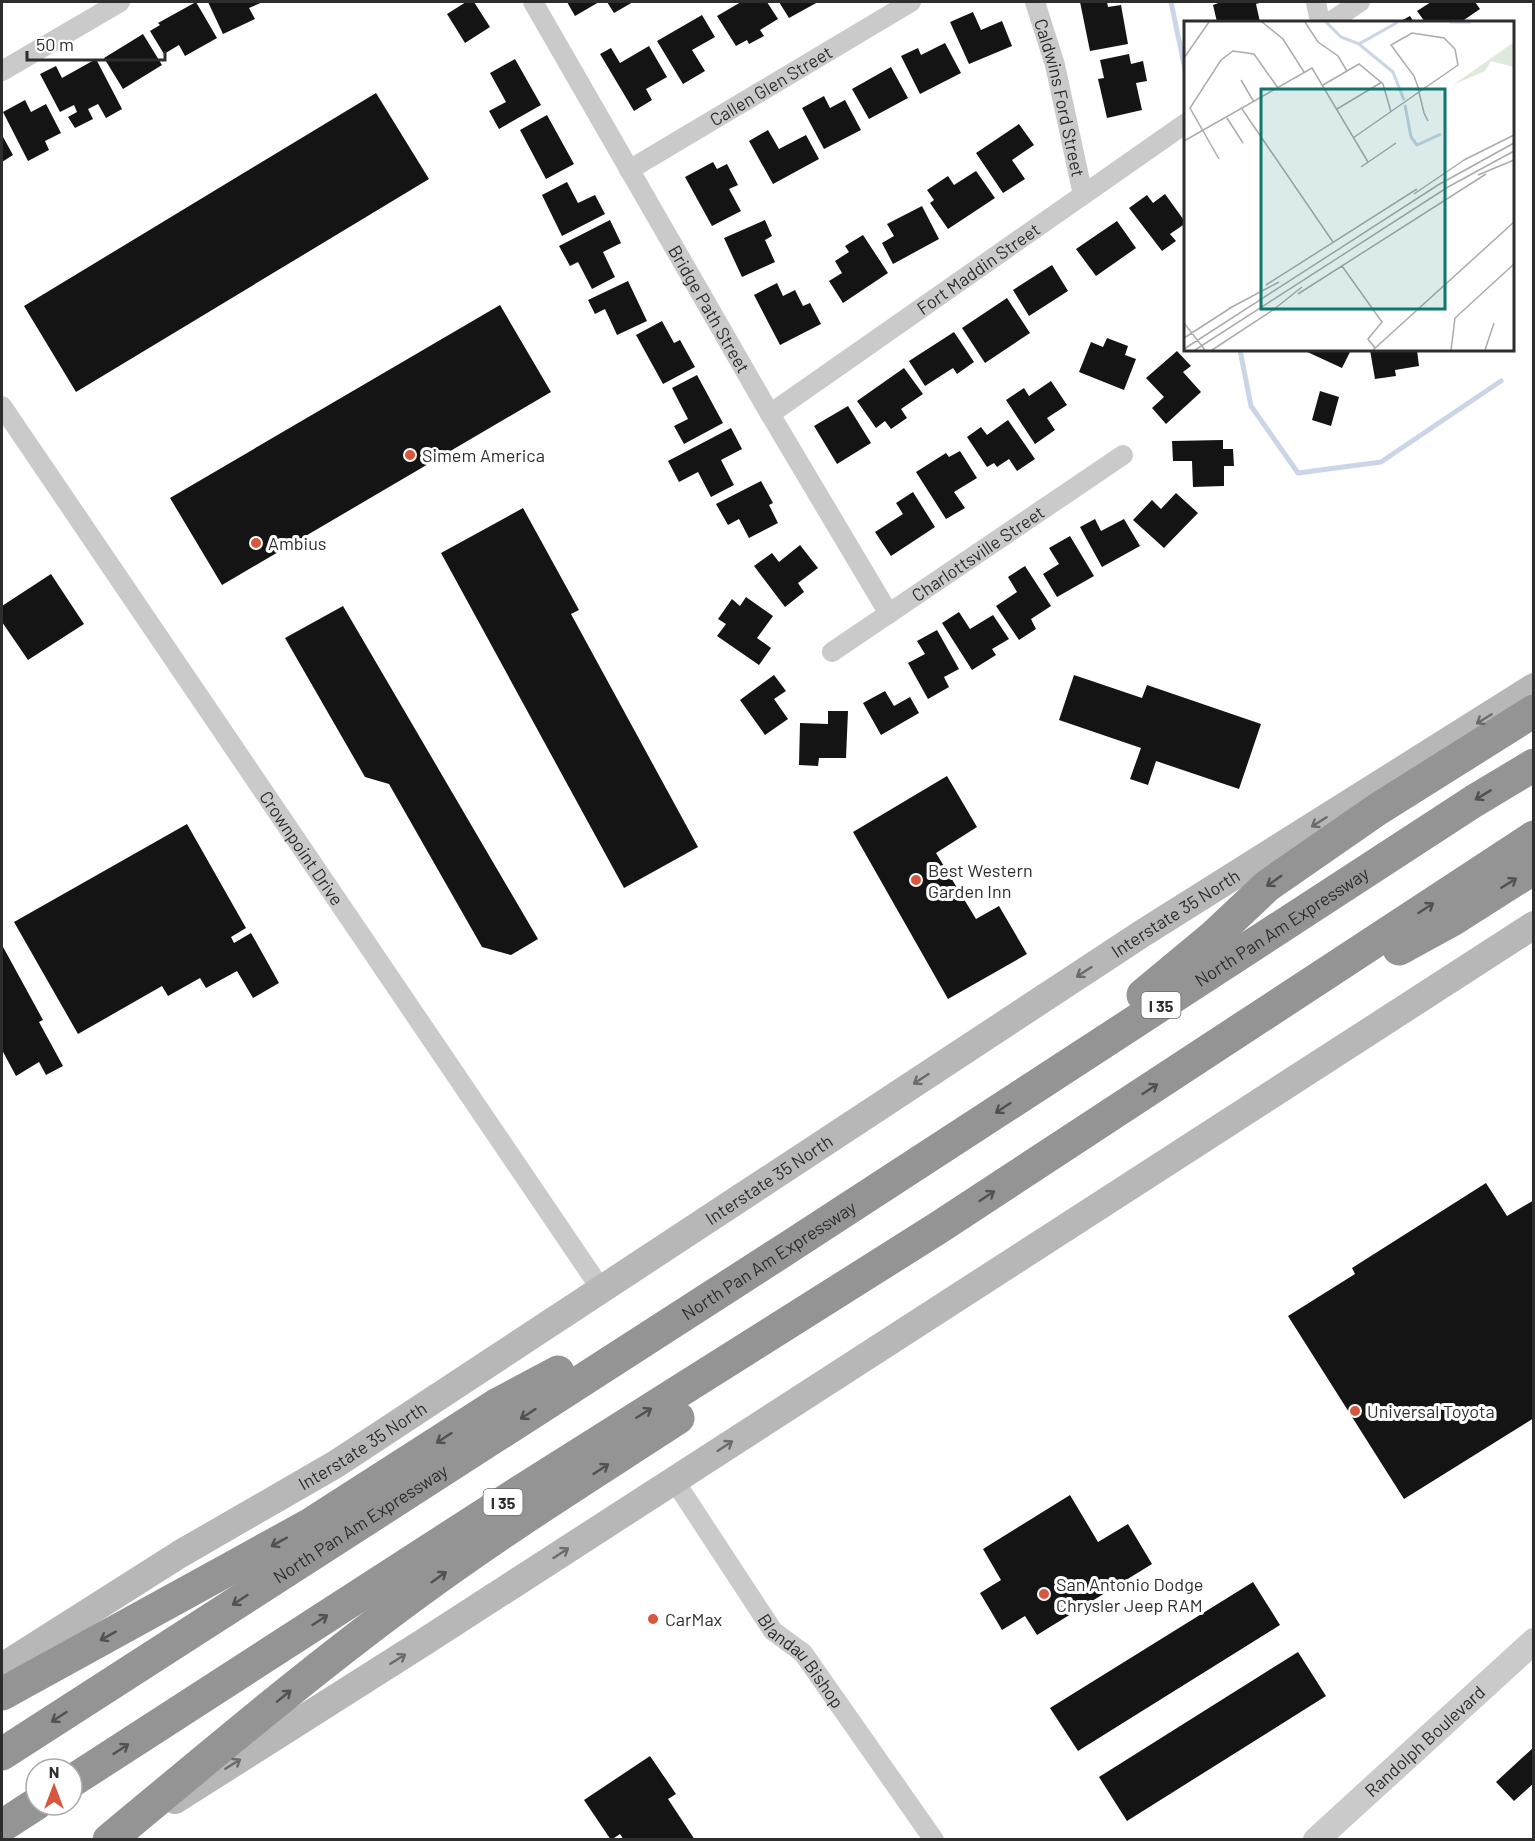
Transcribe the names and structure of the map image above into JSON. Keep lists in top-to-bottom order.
{
  "streets": {
    "highway": ["North Pan Am Expressway", "I 35"],
    "main road": ["Interstate 35 North"],
    "street": [
      "Callen Glen Street",
      "Caldwins Ford Street",
      "Fort Maddin Street",
      "Bridge Path Street",
      "Charlottsville Street",
      "Crownpoint Drive",
      "Blandau Bishop",
      "Randolph Boulevard"
    ]
  },
  "crossings": [
    ["Callen Glen Street", "Bridge Path Street"],
    ["Caldwins Ford Street", "Fort Maddin Street"],
    ["Fort Maddin Street", "Bridge Path Street"],
    ["Bridge Path Street", "Charlottsville Street"],
    ["Crownpoint Drive", "Interstate 35 North"]
  ],
  "places": [
    "Simem America",
    "Ambius",
    "Best Western Garden Inn",
    "Universal Toyota",
    "San Antonio Dodge Chrysler Jeep RAM",
    "CarMax"
  ],
  "scale_bar": "50 m",
  "north": "top"
}
